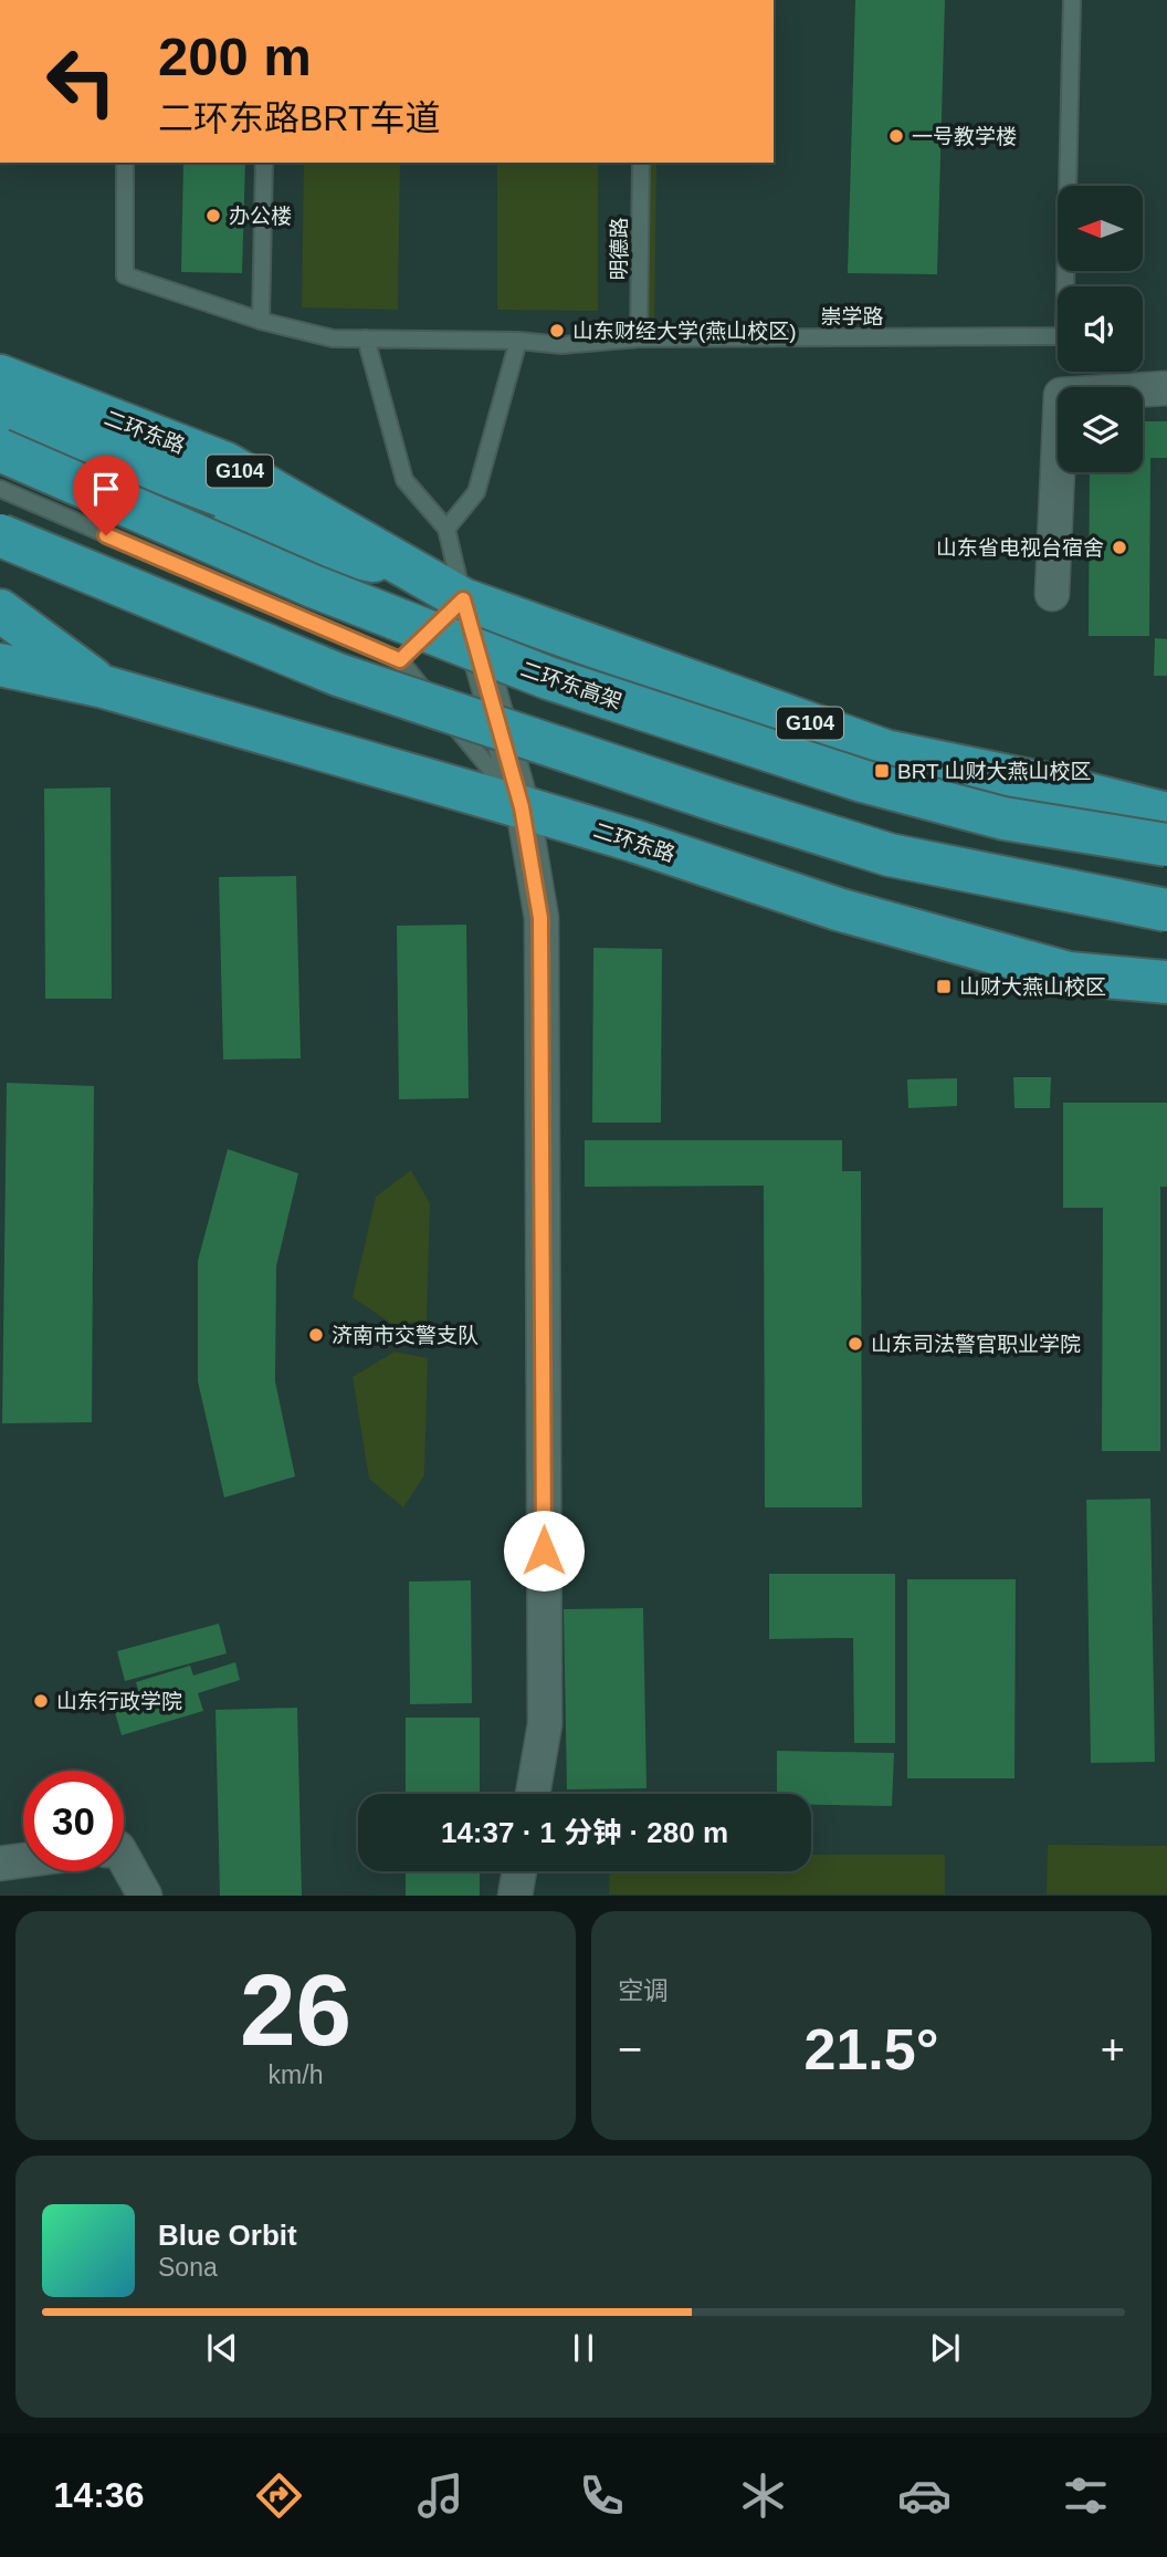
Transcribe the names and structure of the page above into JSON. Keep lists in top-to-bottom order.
{
  "streets": {
    "highway": ["二环东路", "G104", "二环东高架"],
    "lane": ["明德路", "崇学路"]
  },
  "crossings": [
    ["明德路", "崇学路"]
  ],
  "places": {
    "other": [
      "一号教学楼",
      "办公楼",
      "山东财经大学(燕山校区)",
      "山东省电视台宿舍",
      "济南市交警支队",
      "山东司法警官职业学院",
      "山东行政学院"
    ],
    "transit": ["BRT 山财大燕山校区", "山财大燕山校区"]
  },
  "north": "left",
  "page": {
    "turn": ["200 m", "二环东路BRT车道"],
    "limit": "30",
    "trip": "14:37 · 1 分钟 · 280 m",
    "tile": [
      ["26", "km/h"],
      "空调"
    ],
    "heat": ["−", "21.5°", "+"],
    "song": ["Blue Orbit", "Sona"],
    "tabs": "14:36"
  }
}
